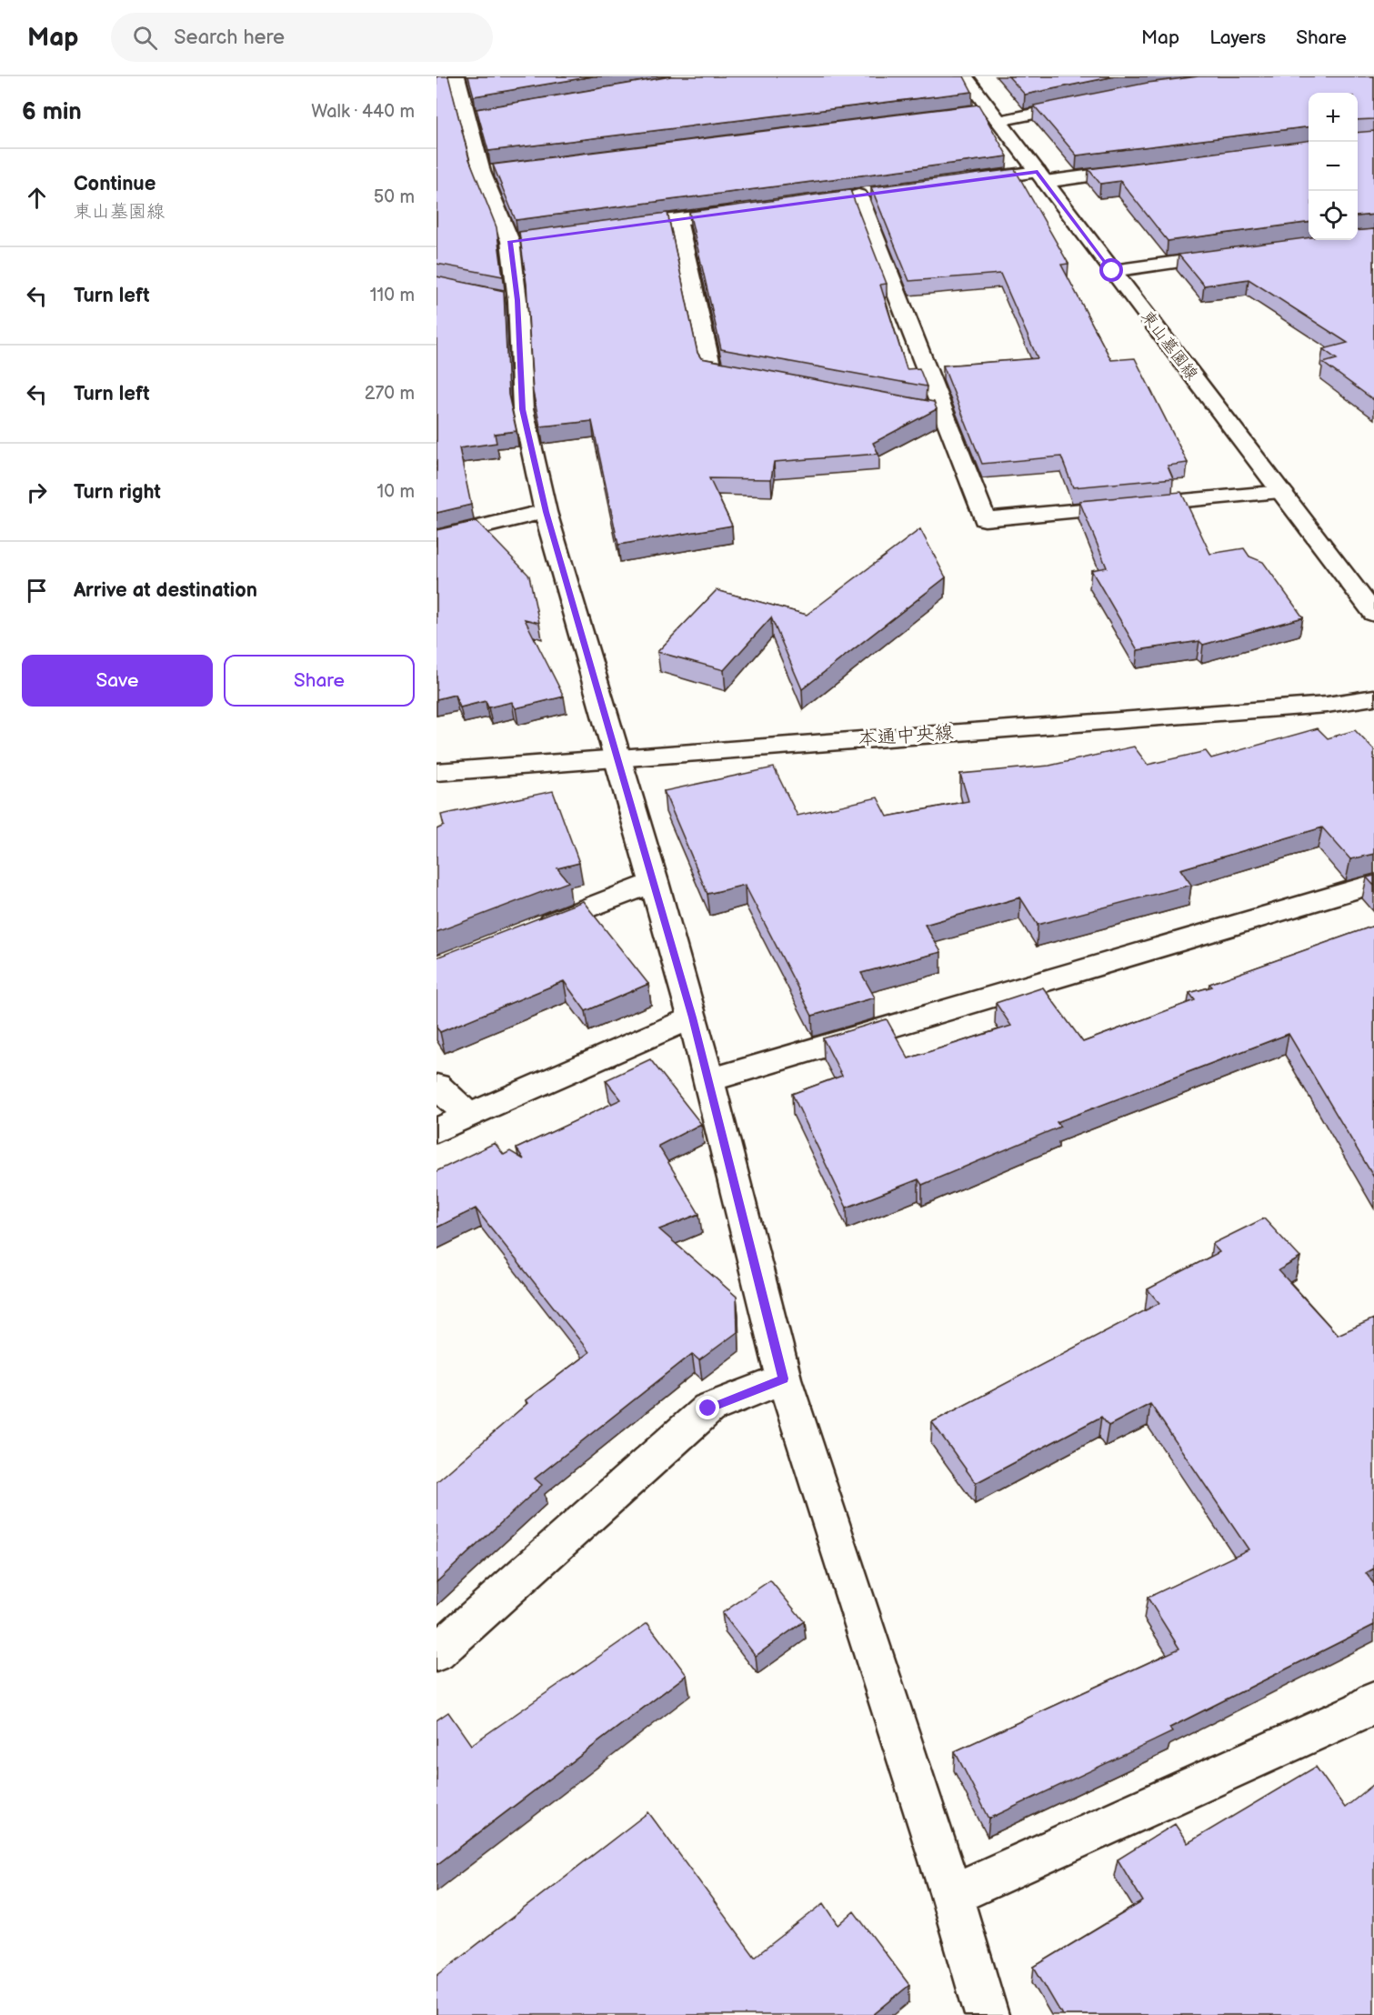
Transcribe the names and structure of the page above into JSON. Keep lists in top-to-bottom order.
{
  "streets": {
    "street": ["東山墓園線", "本通中央線"]
  },
  "page": {
    "header": "Map",
    "search": "Search here",
    "nav": ["Map", "Layers", "Share"],
    "heading": ["6 min", "Walk · 440 m"],
    "map_buttons": ["+", "−"],
    "list": [
      ["Continue", "東山墓園線", "50 m"],
      ["Turn left", "110 m"],
      ["Turn left", "270 m"],
      ["Turn right", "10 m"],
      "Arrive at destination"
    ],
    "buttons": ["Save", "Share"]
  }
}
